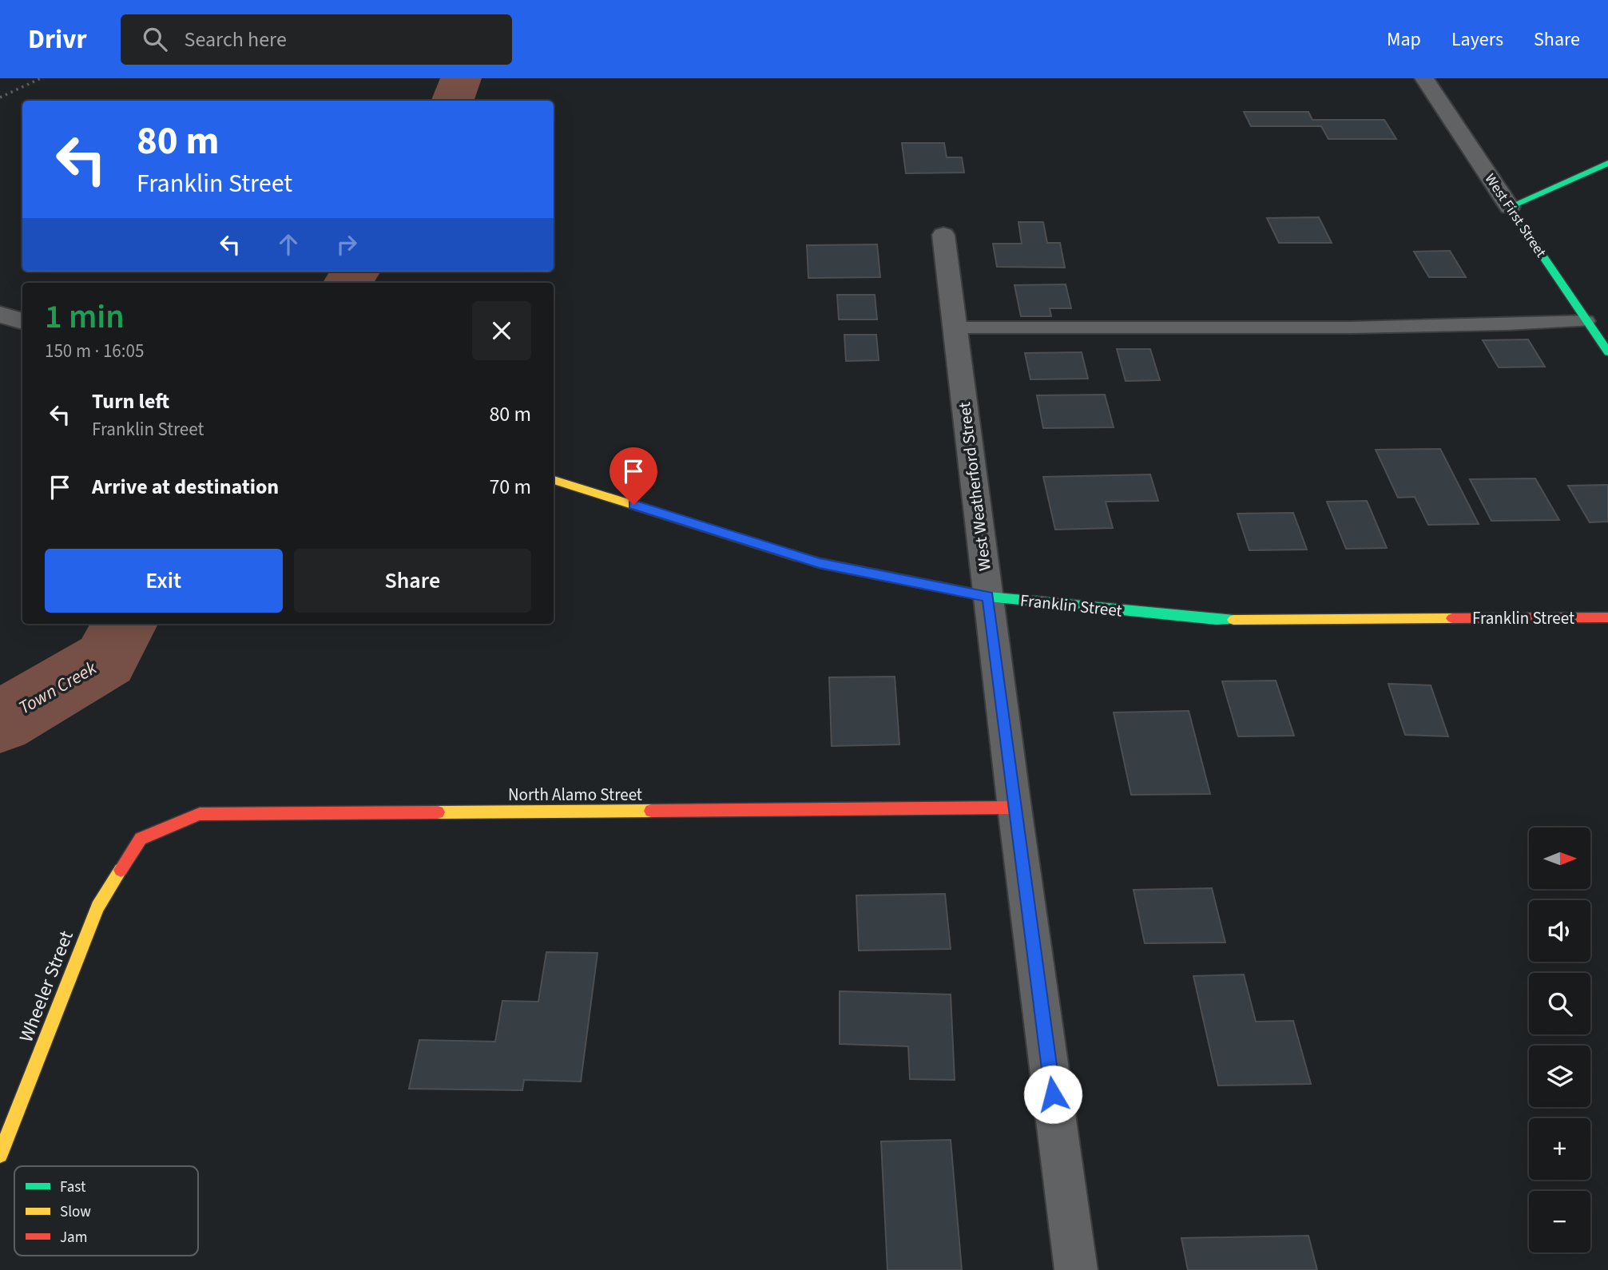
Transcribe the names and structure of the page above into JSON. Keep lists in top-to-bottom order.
{
  "streets": {
    "street": [
      "West First Street",
      "West Weatherford Street",
      "Franklin Street",
      "North Alamo Street",
      "Wheeler Street"
    ]
  },
  "crossings": [
    ["West Weatherford Street", "Franklin Street"],
    ["West Weatherford Street", "North Alamo Street"],
    ["North Alamo Street", "Wheeler Street"]
  ],
  "water": ["Town Creek"],
  "legend": ["Fast", "Slow", "Jam"],
  "north": "right",
  "page": {
    "header": "Drivr",
    "search": "Search here",
    "nav": ["Map", "Layers", "Share"],
    "turn": ["80 m", "Franklin Street"],
    "heading": ["1 min", "150 m · 16:05"],
    "list": [
      {
        "name": "Turn left",
        "note": "Franklin Street",
        "value": "80 m"
      },
      {
        "name": "Arrive at destination",
        "value": "70 m"
      }
    ],
    "buttons": ["Exit", "Share"],
    "map_buttons": ["+", "−"]
  }
}
